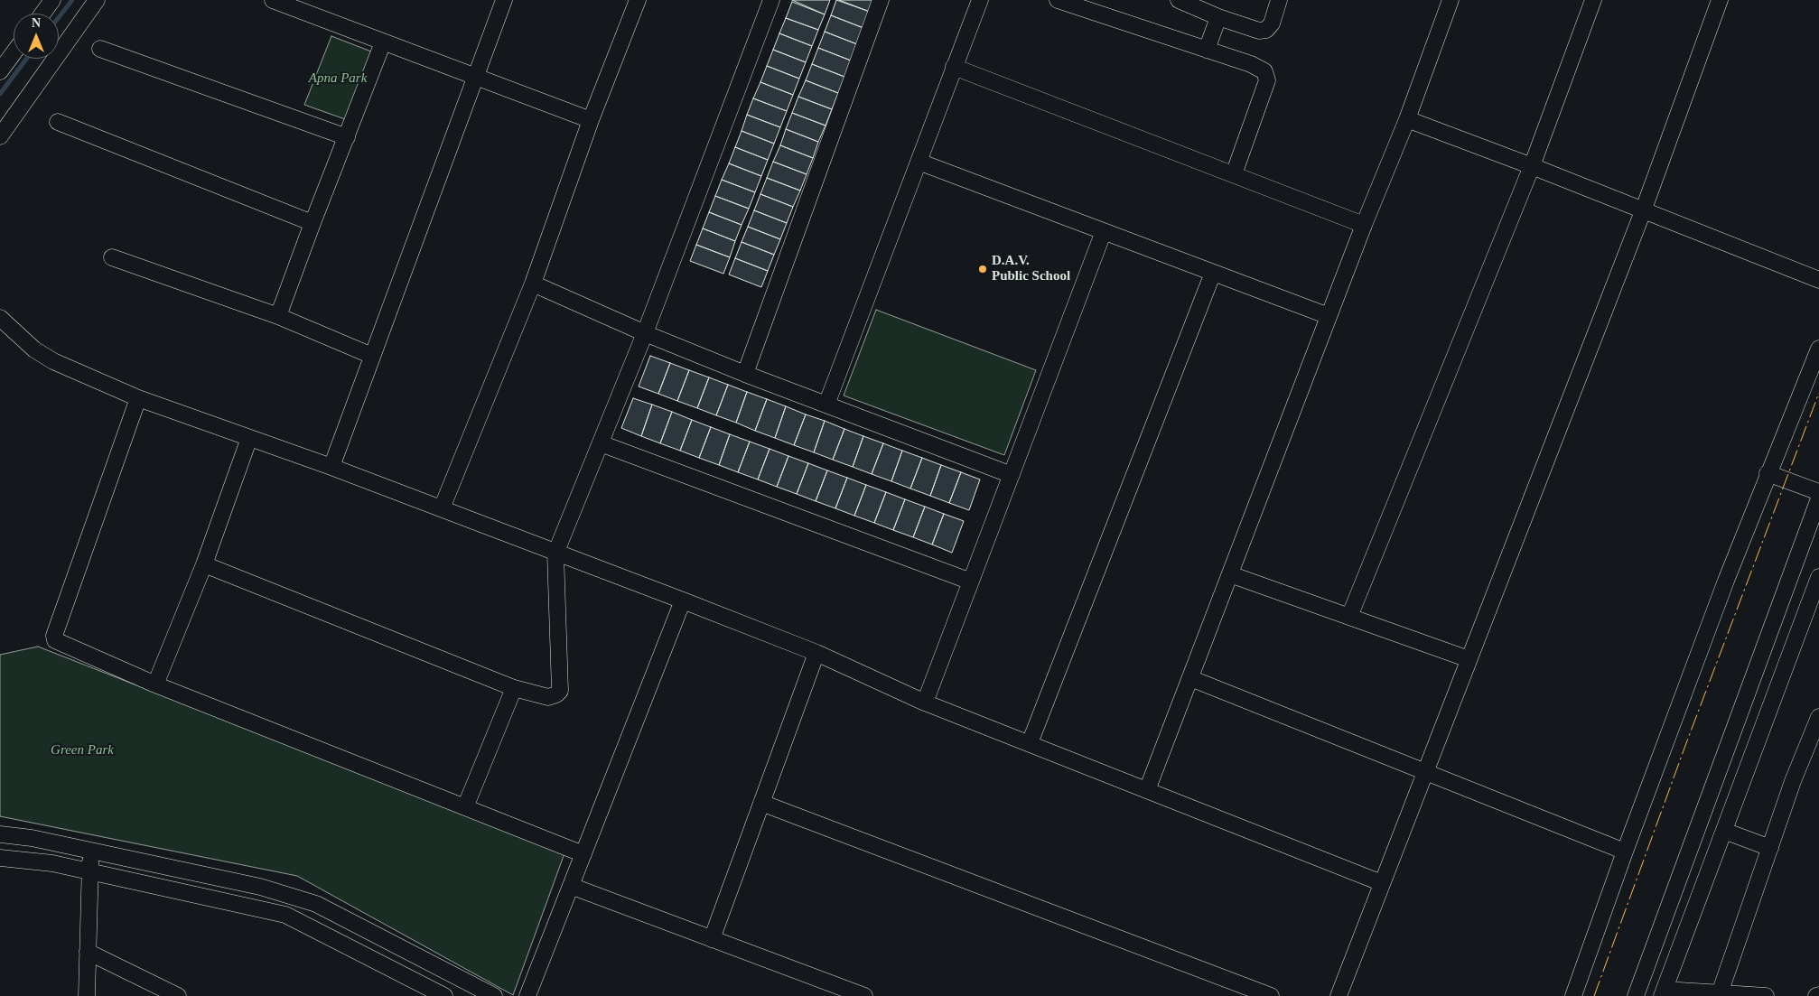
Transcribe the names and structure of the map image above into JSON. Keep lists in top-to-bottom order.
{
  "parks": ["Apna Park", "Green Park"],
  "places": ["D.A.V. Public School"],
  "north": "top"
}
